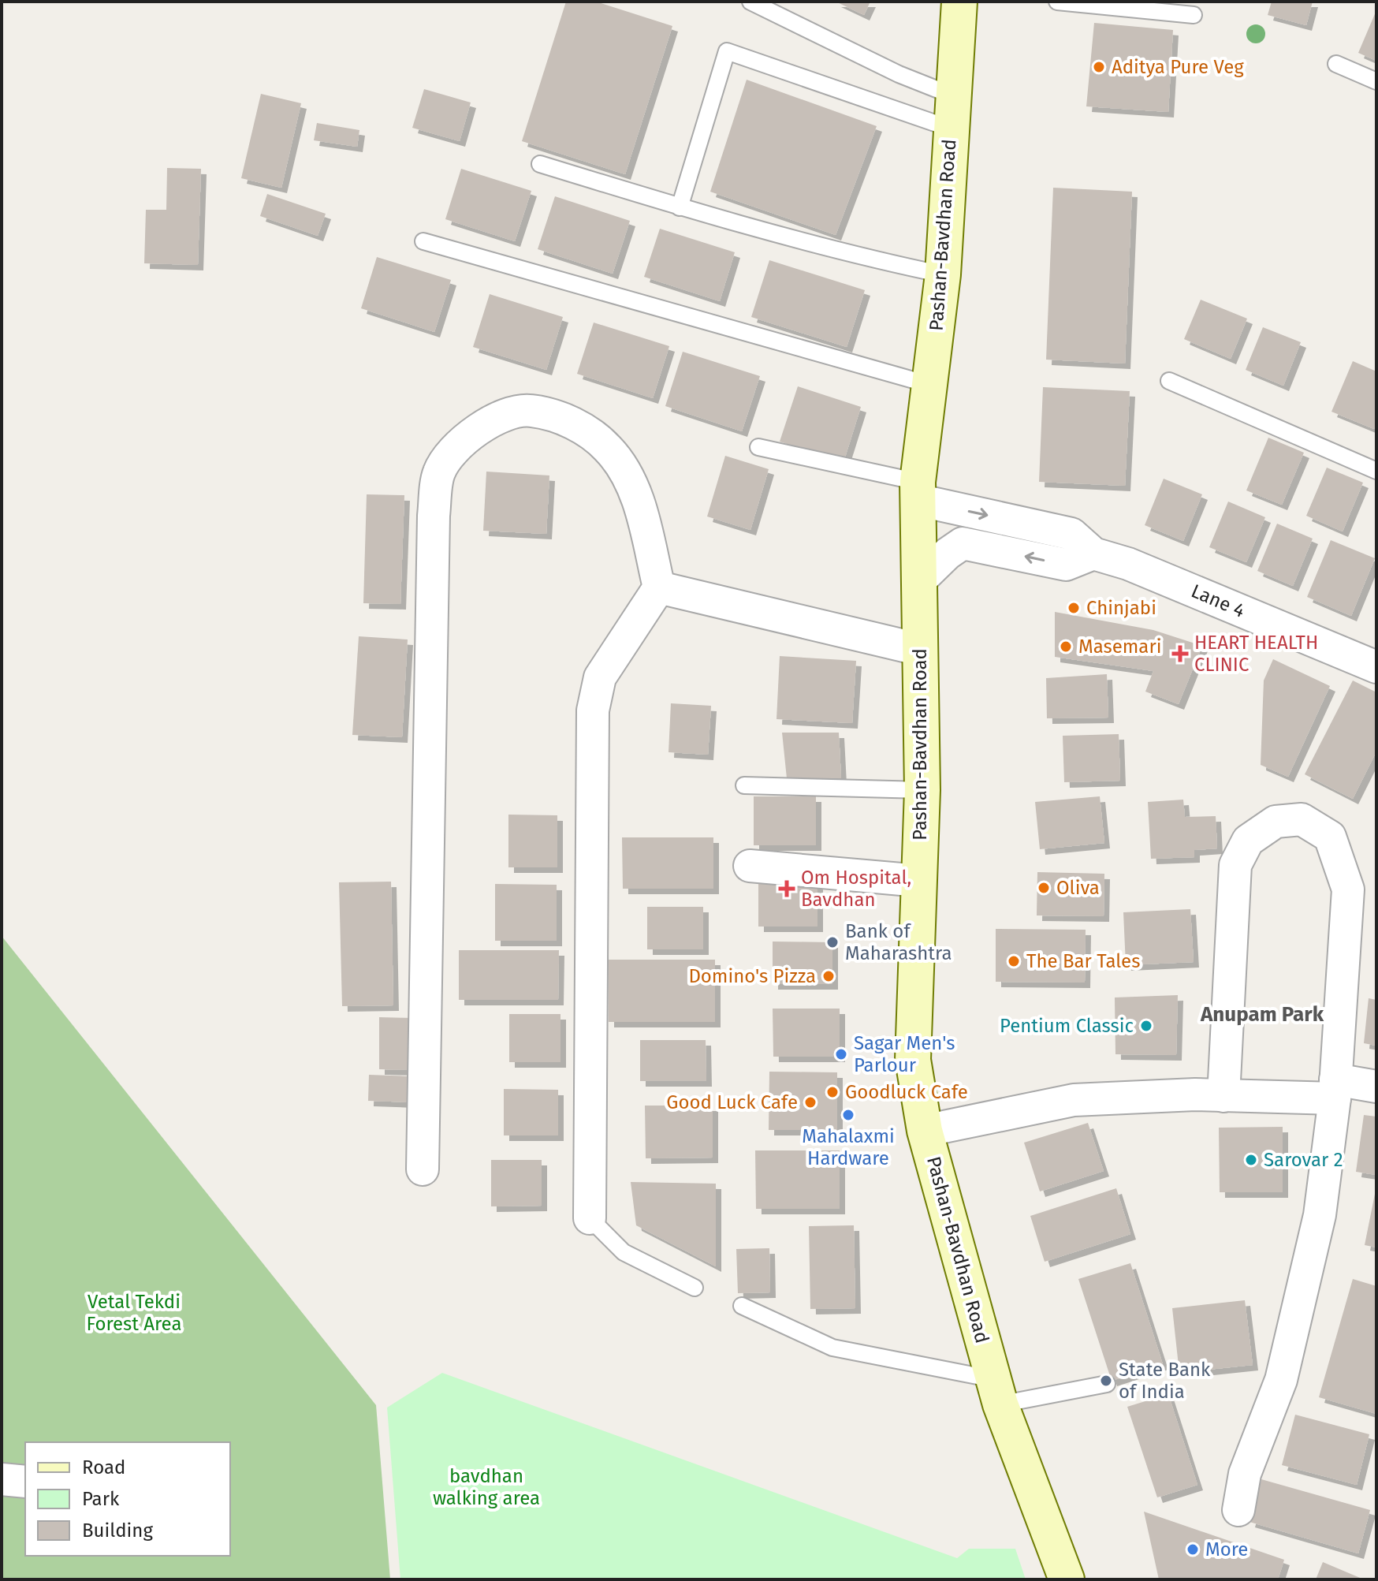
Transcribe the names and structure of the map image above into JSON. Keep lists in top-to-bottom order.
{
  "streets": {
    "main road": ["Pashan-Bavdhan Road"],
    "street": ["Lane 4"]
  },
  "crossings": [
    ["Pashan-Bavdhan Road", "Lane 4"]
  ],
  "one_way": ["Lane 4"],
  "districts": ["Anupam Park"],
  "parks": ["Vetal Tekdi Forest Area", "bavdhan walking area"],
  "places": {
    "other": [
      "Aditya Pure Veg",
      "Chinjabi",
      "Masemari",
      "Oliva",
      "Bank of Maharashtra",
      "The Bar Tales",
      "Domino's Pizza",
      "Pentium Classic",
      "Sagar Men's Parlour",
      "Goodluck Cafe",
      "Good Luck Cafe",
      "Mahalaxmi Hardware",
      "Sarovar 2",
      "State Bank of India",
      "More"
    ],
    "health": ["HEART HEALTH CLINIC", "Om Hospital, Bavdhan"]
  },
  "legend": ["Road", "Park", "Building"]
}
